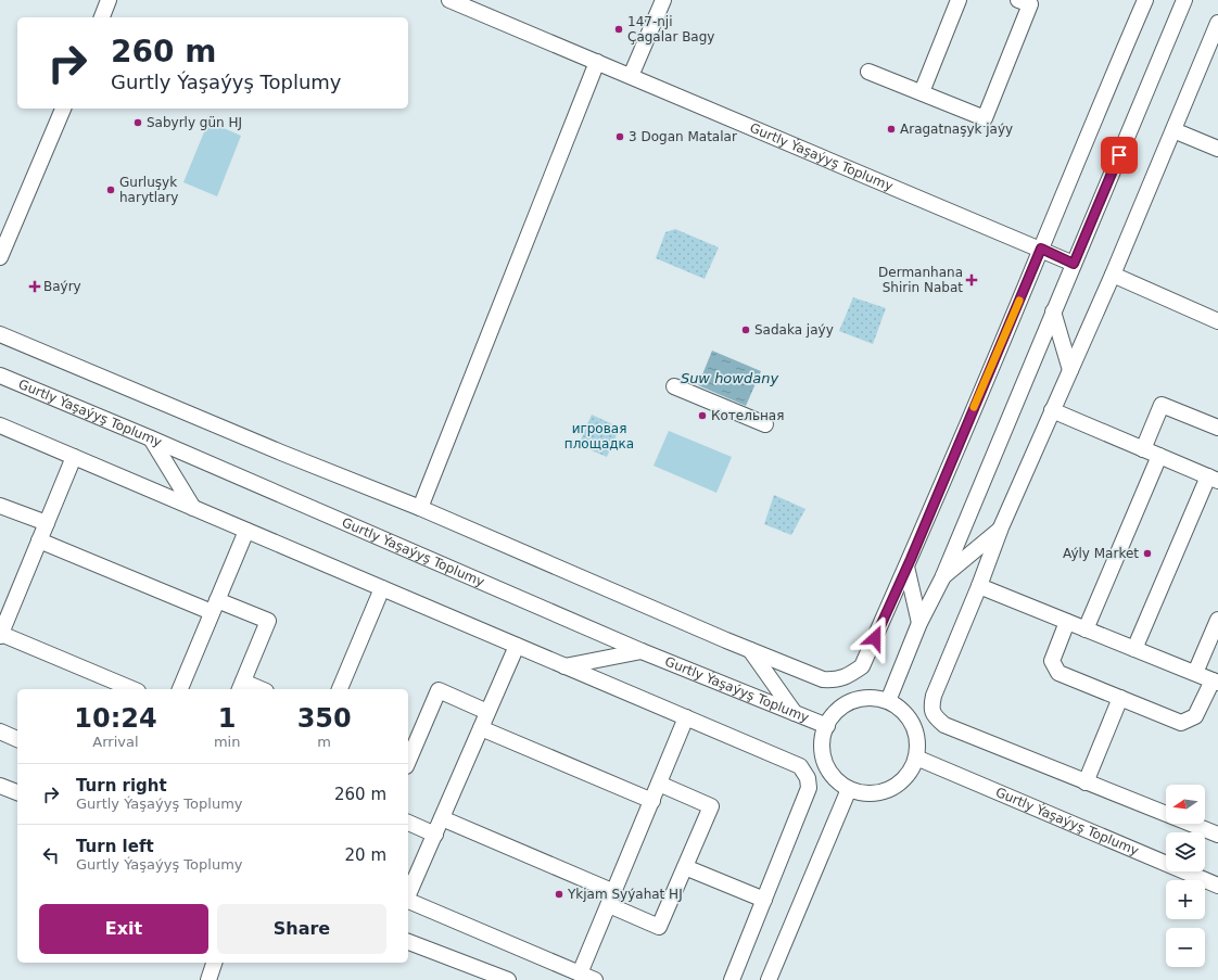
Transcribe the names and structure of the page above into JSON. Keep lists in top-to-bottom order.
{
  "streets": {
    "street": ["Gurtly Ýaşaýyş Toplumy"]
  },
  "water": ["Suw howdany"],
  "parks": ["игровая площадка"],
  "places": {
    "other": [
      "147-nji Çagalar Bagy",
      "Sabyrly gün HJ",
      "Aragatnaşyk jaýy",
      "3 Dogan Matalar",
      "Gurluşyk harytlary",
      "Sadaka jaýy",
      "Котельная",
      "Aýly Market",
      "Ykjam Syýahat HJ"
    ],
    "health": ["Dermanhana Shirin Nabat", "Baýry"]
  },
  "north": "left",
  "page": {
    "turn": ["260 m", "Gurtly Ýaşaýyş Toplumy"],
    "eta": [
      "10:24",
      "Arrival",
      "1",
      "min",
      "350",
      "m"
    ],
    "list": [
      {
        "name": "Turn right",
        "note": "Gurtly Ýaşaýyş Toplumy",
        "value": "260 m"
      },
      {
        "name": "Turn left",
        "note": "Gurtly Ýaşaýyş Toplumy",
        "value": "20 m"
      }
    ],
    "map_buttons": ["+", "−"],
    "buttons": ["Exit", "Share"]
  }
}
